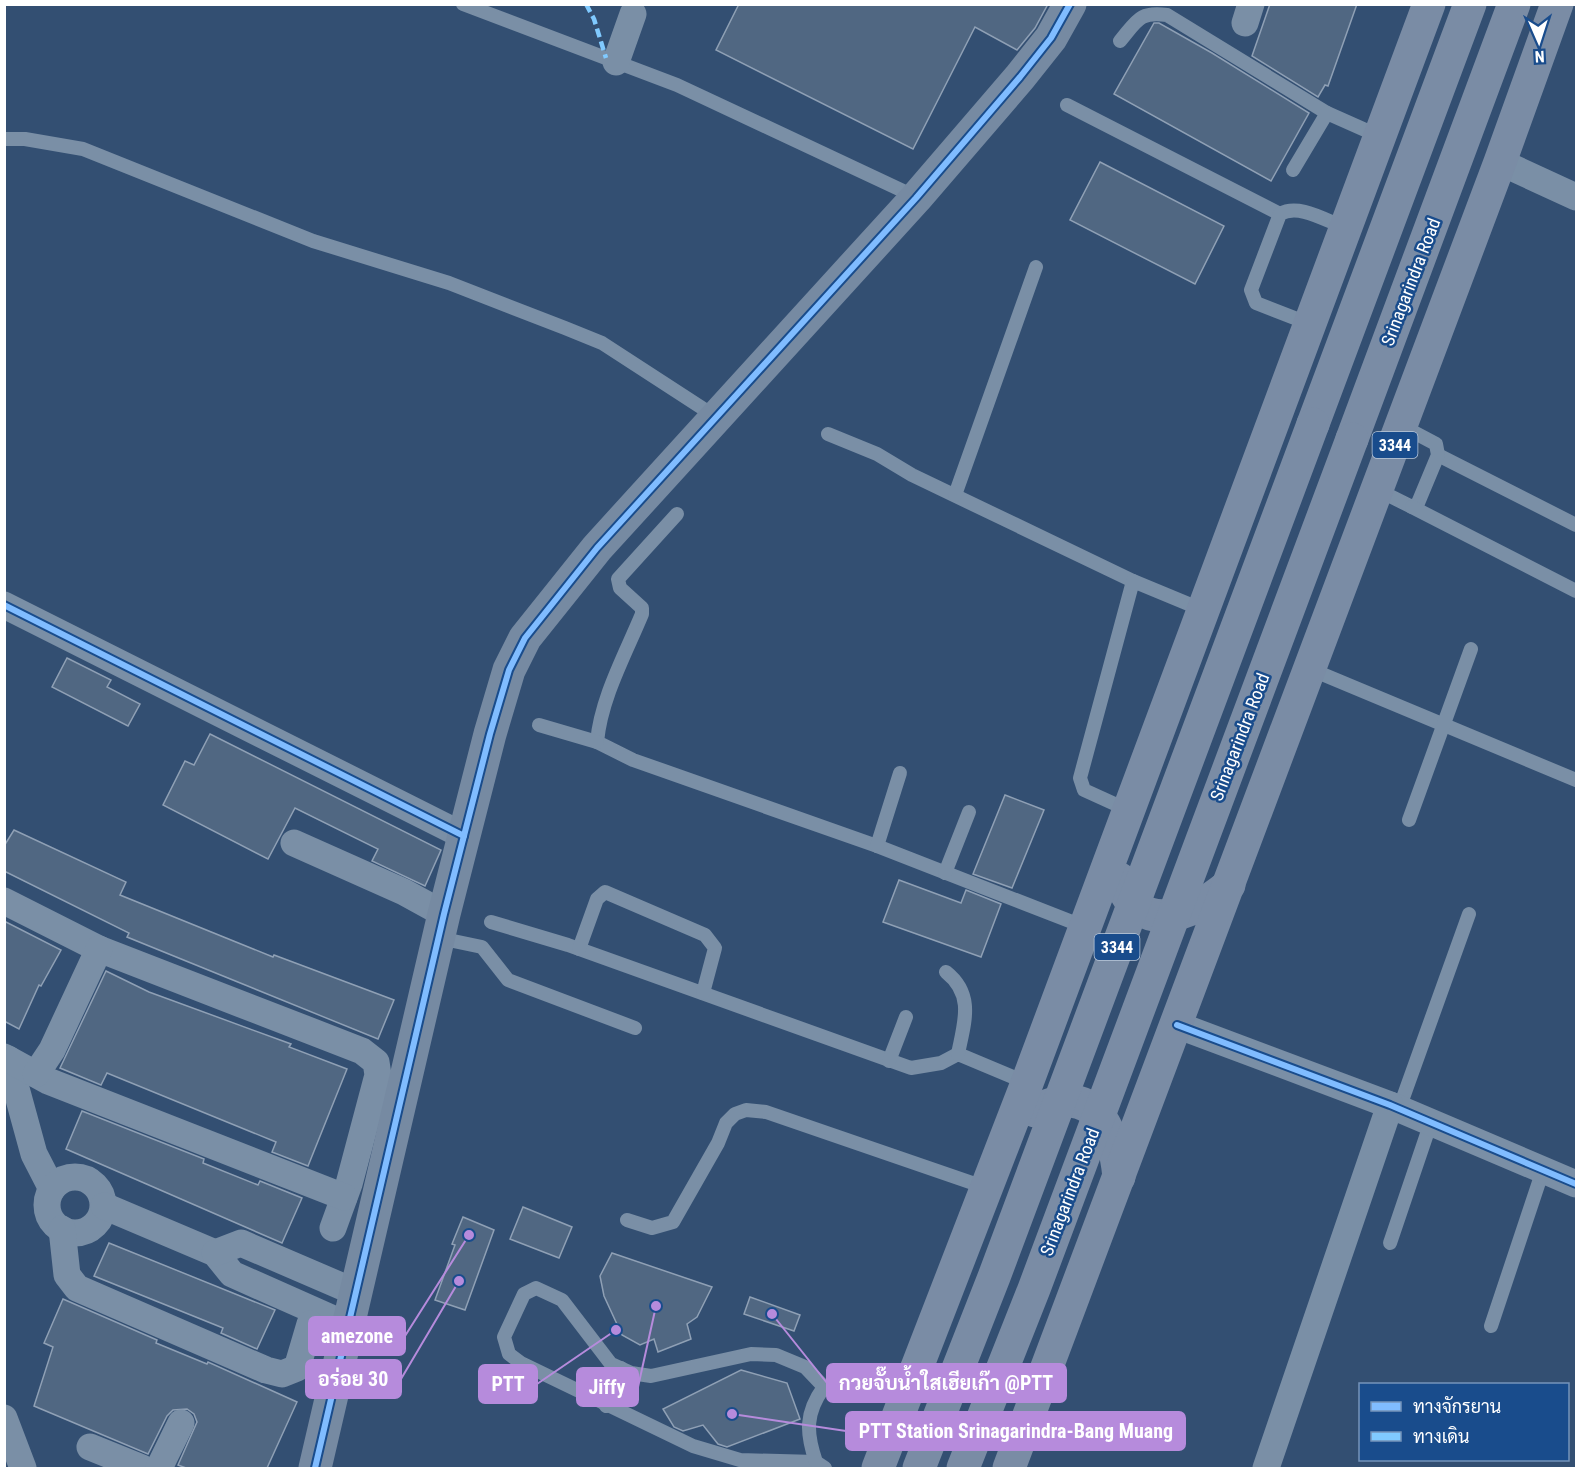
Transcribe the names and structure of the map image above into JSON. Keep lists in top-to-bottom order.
{
  "streets": {
    "main road": ["Srinagarindra Road", "3344"]
  },
  "places": [
    "amezone",
    "อร่อย 30",
    "Jiffy",
    "กวยจั๊บน้ำใสเฮียเก๊า @PTT",
    "PTT",
    "PTT Station Srinagarindra-Bang Muang"
  ],
  "legend": ["ทางจักรยาน", "ทางเดิน"],
  "north": "bottom"
}
